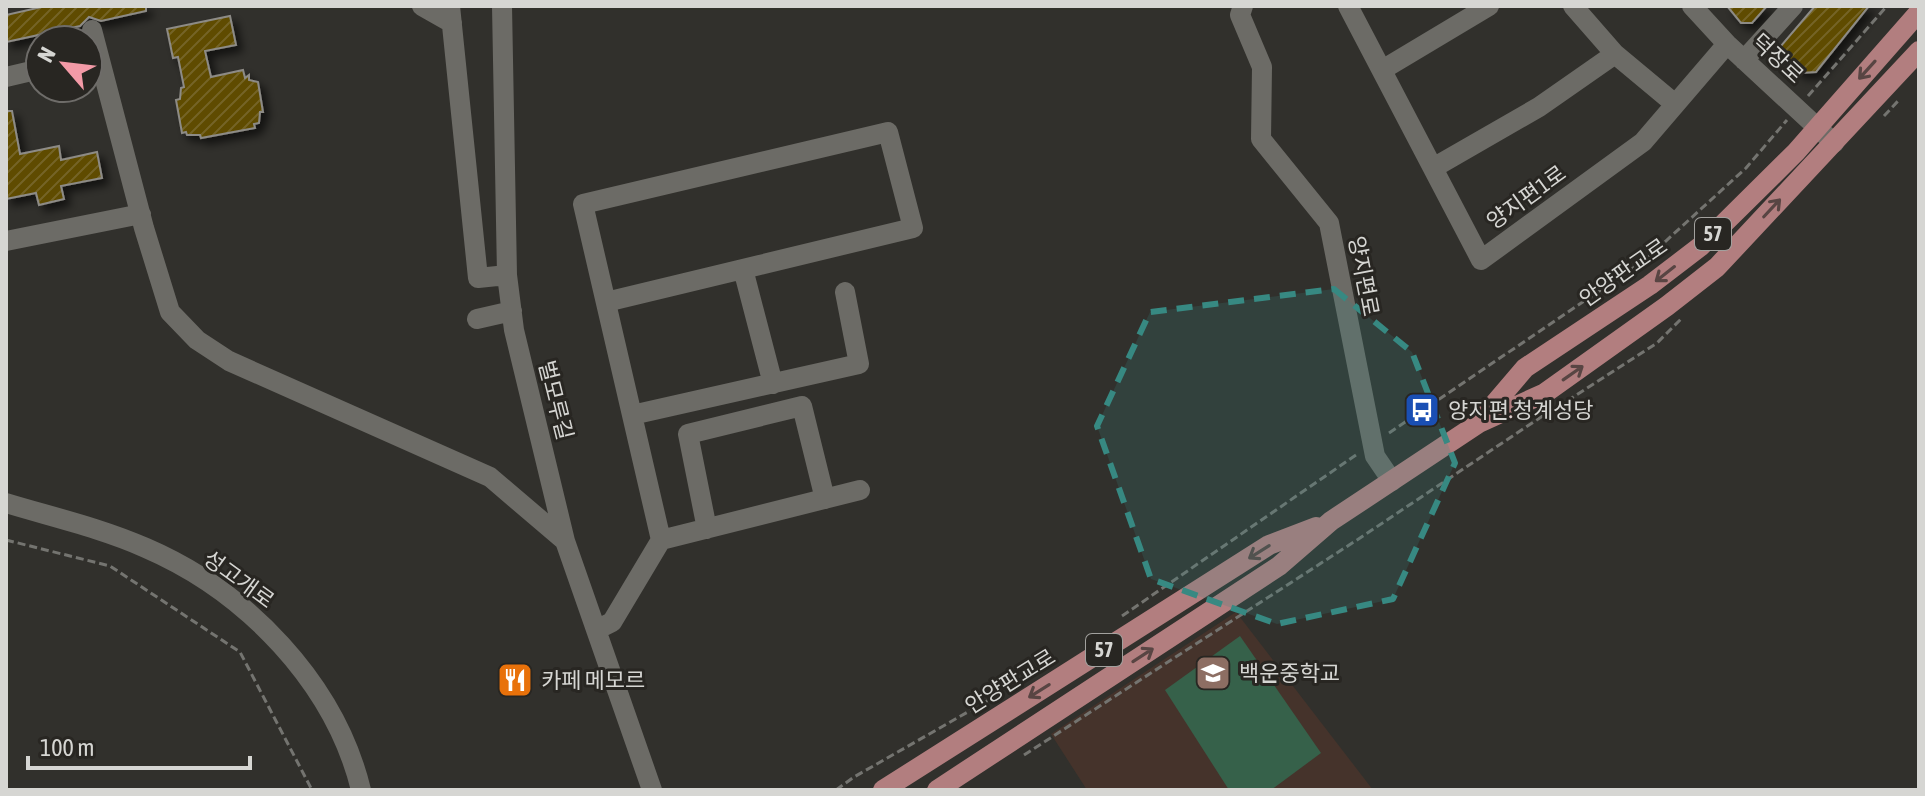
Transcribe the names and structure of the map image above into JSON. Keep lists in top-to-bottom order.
{
  "streets": {
    "main road": ["57", "안양판교로"],
    "street": [
      "덕장로",
      "양지편1로",
      "양지편로",
      "벌모루길",
      "성고개로"
    ]
  },
  "crossings": [
    ["덕장로", "양지편1로"],
    ["덕장로", "안양판교로"],
    ["안양판교로", "양지편로"]
  ],
  "places": {
    "bus stop": ["양지편.청계성당"],
    "school or university": ["백운중학교"],
    "restaurant": ["카페 메모르"]
  },
  "scale_bar": "100 m",
  "north": "top left"
}
